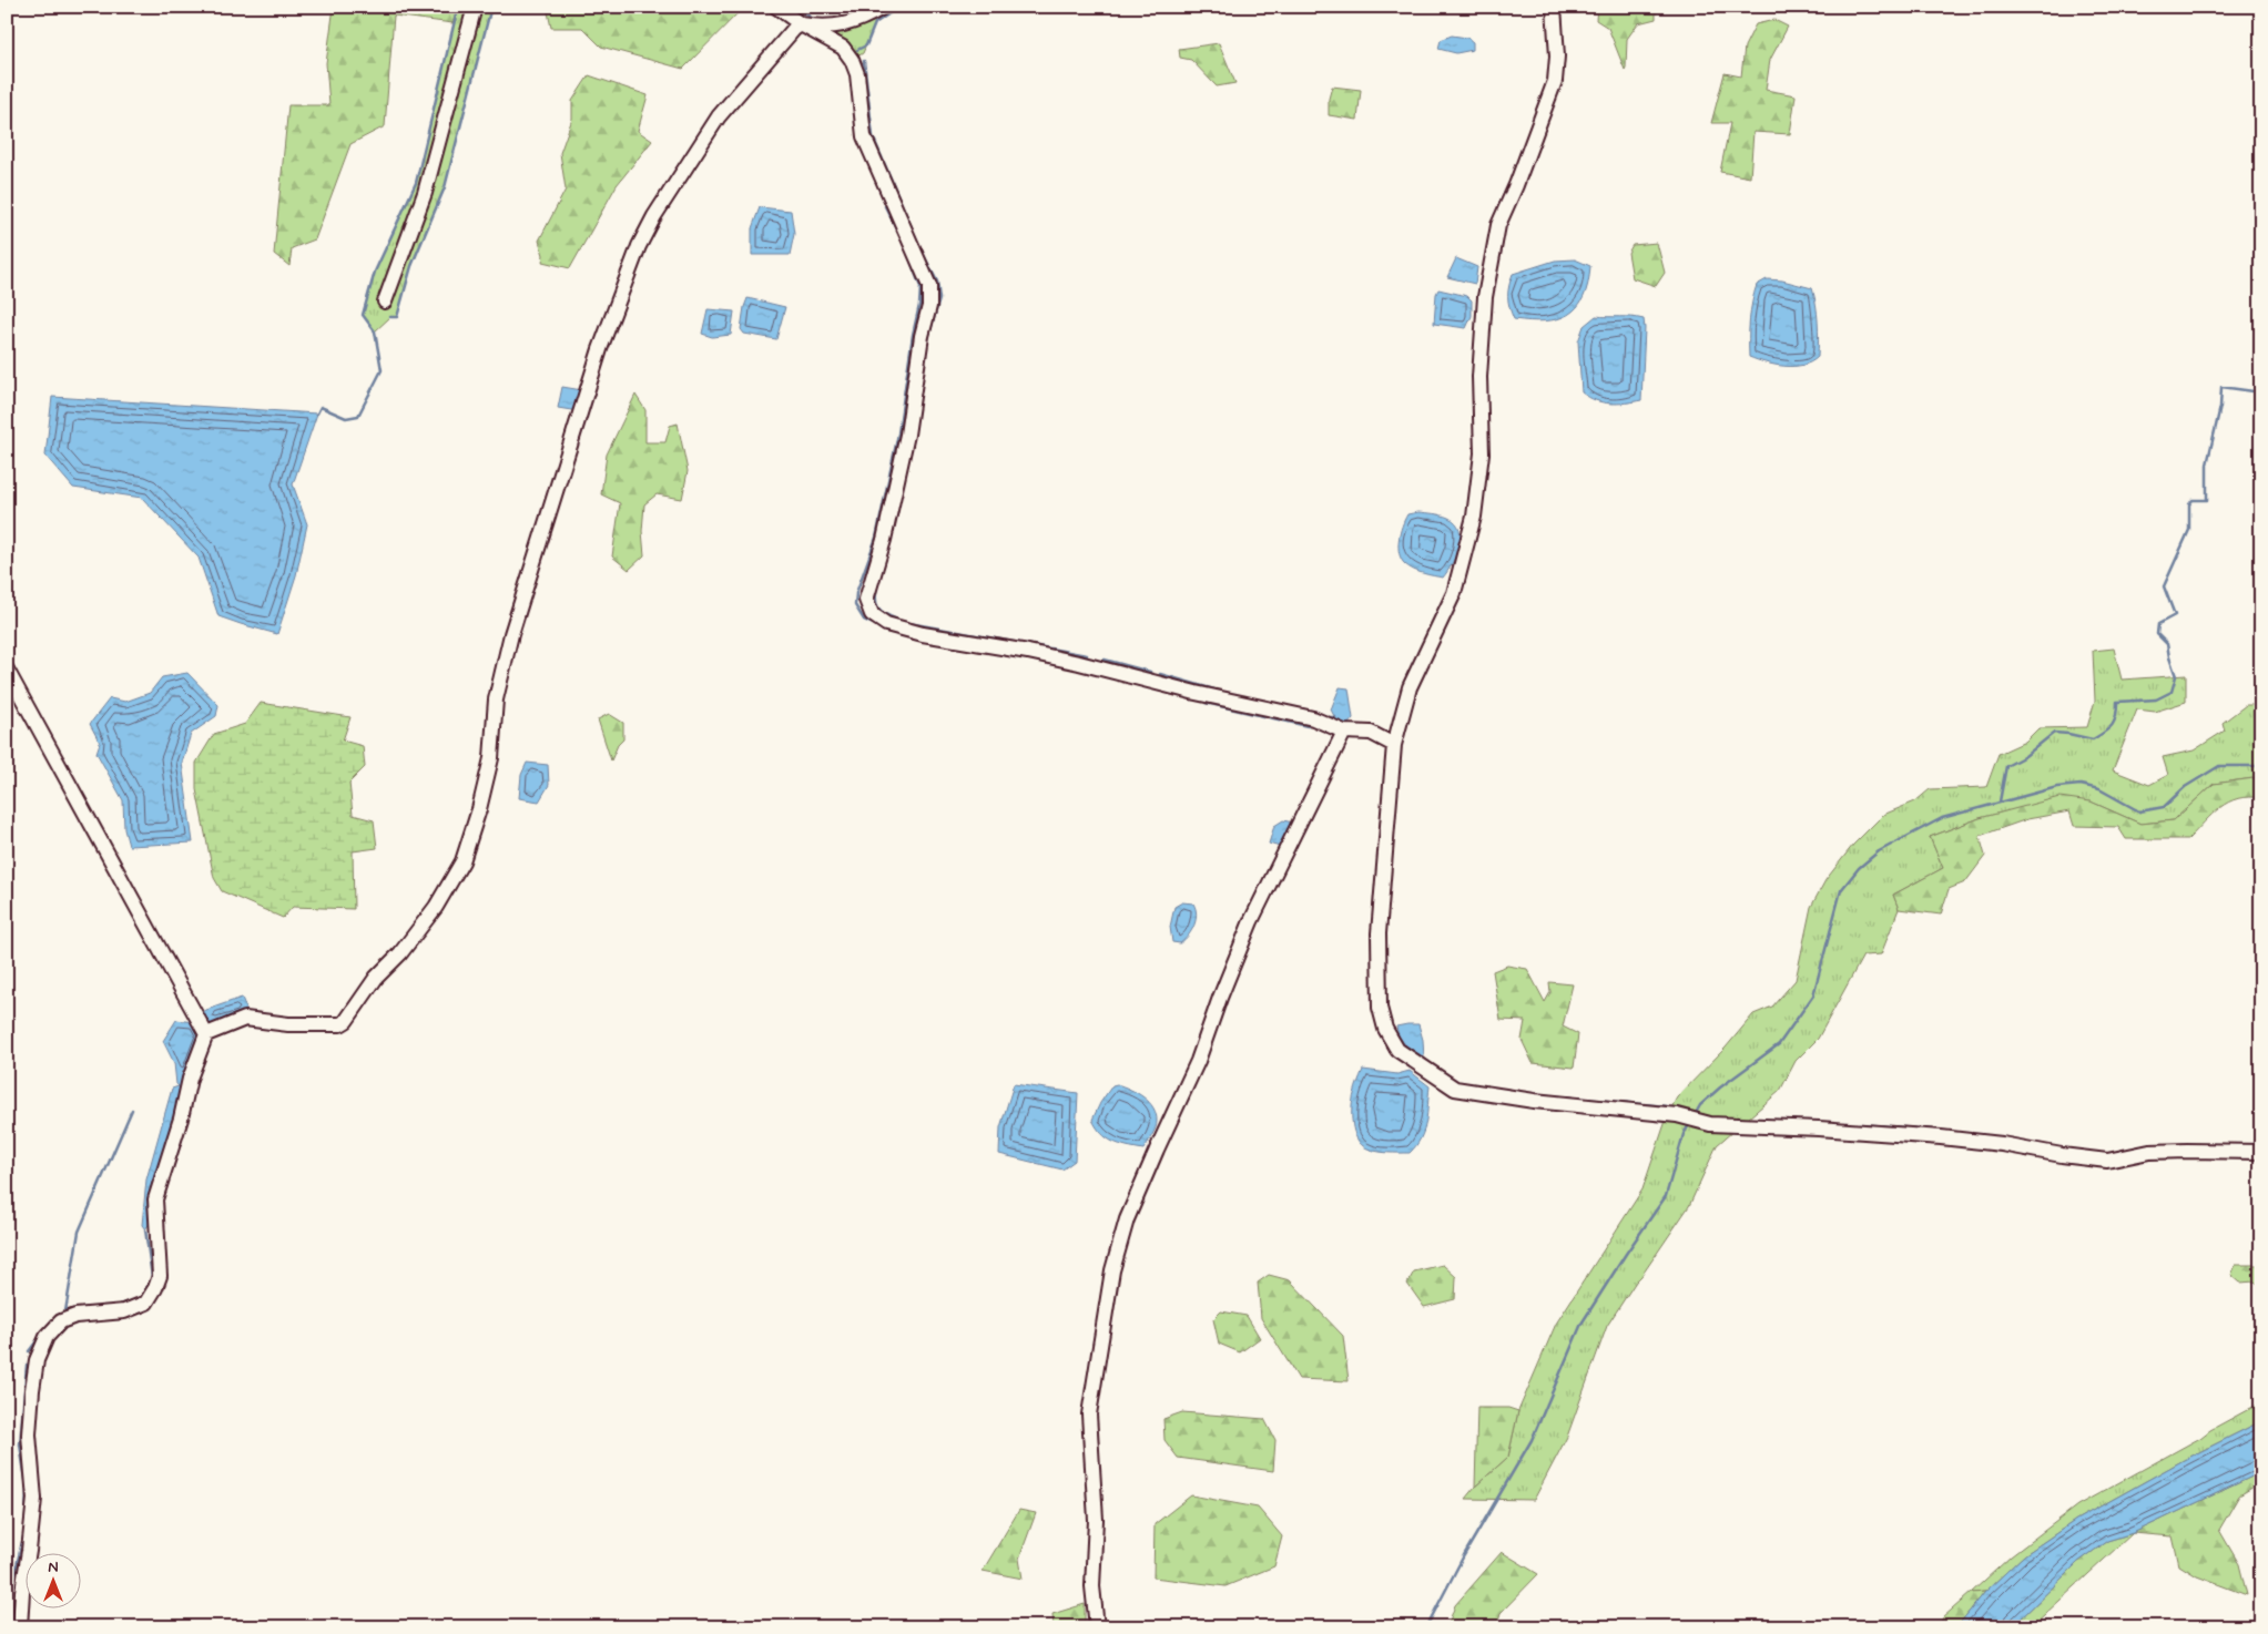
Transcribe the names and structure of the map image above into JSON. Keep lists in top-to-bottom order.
{
  "north": "top"
}
